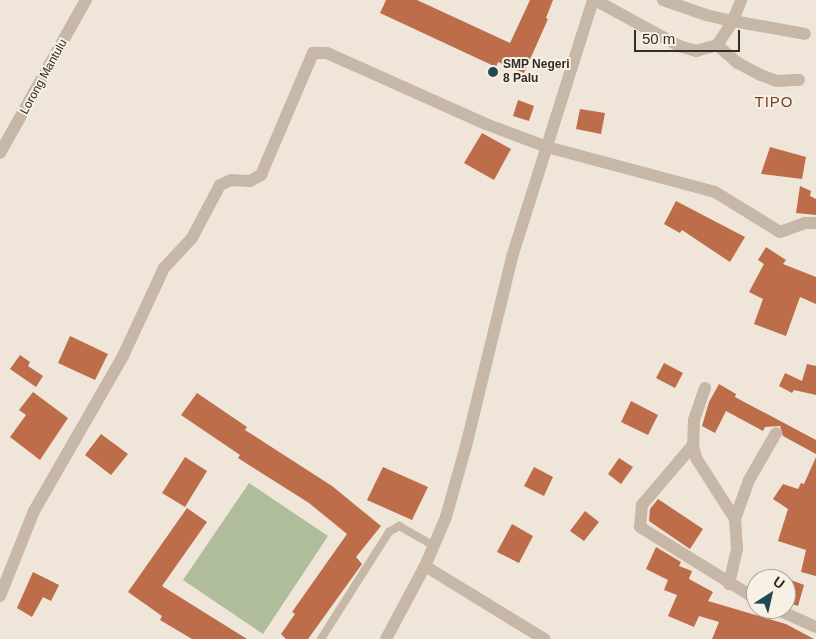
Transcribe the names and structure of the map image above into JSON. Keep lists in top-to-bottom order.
{
  "streets": {
    "street": ["Lorong Mantulu"]
  },
  "districts": ["TIPO"],
  "places": ["SMP Negeri 8 Palu"],
  "scale_bar": "50 m",
  "north": "top right"
}
